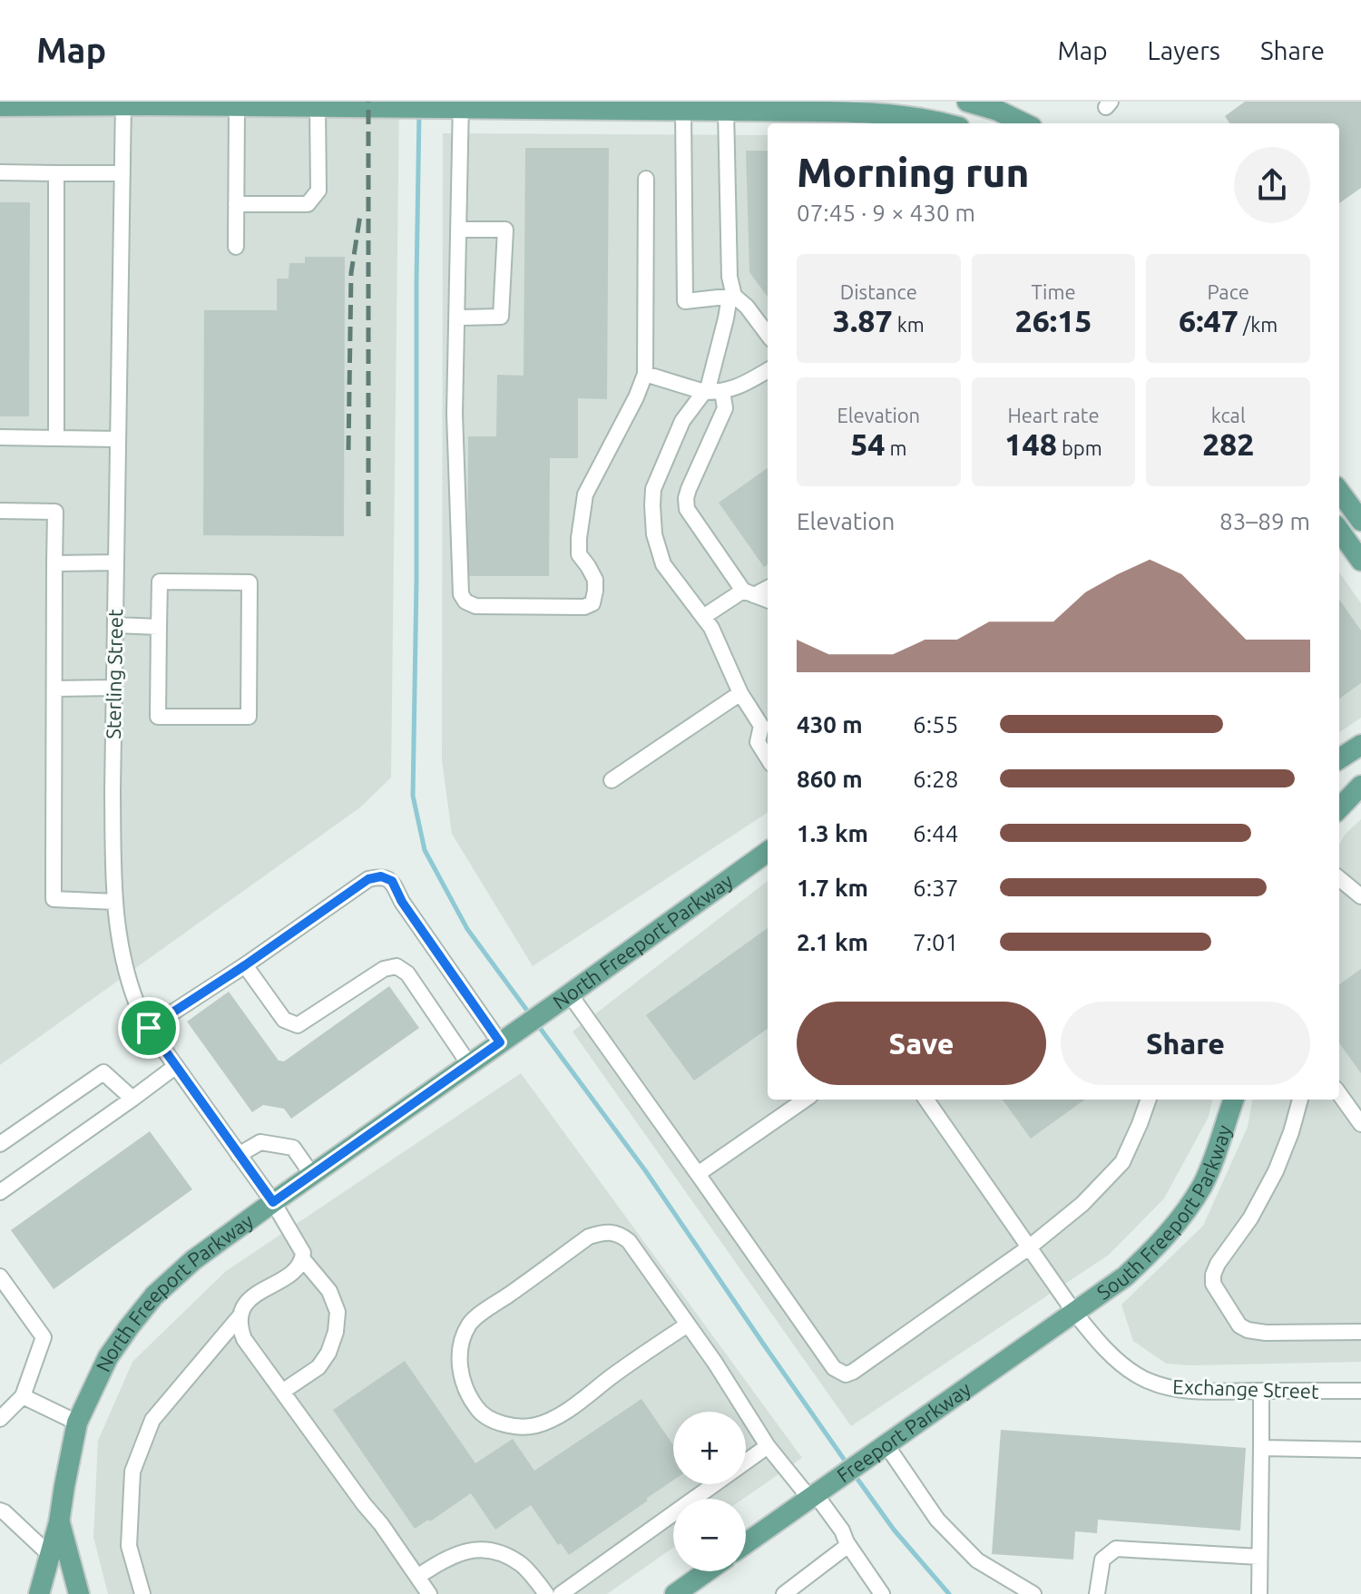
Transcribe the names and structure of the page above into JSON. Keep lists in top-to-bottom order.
{
  "streets": {
    "main road": ["North Freeport Parkway", "South Freeport Parkway", "Freeport Parkway"],
    "street": ["Sterling Street", "Exchange Street"]
  },
  "crossings": [
    ["Sterling Street", "North Freeport Parkway"],
    ["South Freeport Parkway", "Exchange Street"],
    ["South Freeport Parkway", "Freeport Parkway"],
    ["Exchange Street", "Freeport Parkway"]
  ],
  "page": {
    "header": "Map",
    "nav": ["Map", "Layers", "Share"],
    "heading": ["Morning run", "07:45 · 9 × 430 m"],
    "stats": [
      ["Distance", "3.87 km"],
      ["Time", "26:15"],
      ["Pace", "6:47 /km"],
      ["Elevation", "54 m"],
      ["Heart rate", "148 bpm"],
      ["kcal", "282"]
    ],
    "chart": ["Elevation", "83–89 m"],
    "list": [
      {
        "name": "430 m",
        "note": "6:55"
      },
      {
        "name": "860 m",
        "note": "6:28"
      },
      {
        "name": "1.3 km",
        "note": "6:44"
      },
      {
        "name": "1.7 km",
        "note": "6:37"
      },
      {
        "name": "2.1 km",
        "note": "7:01"
      }
    ],
    "buttons": ["Save", "Share"],
    "map_buttons": ["+", "−"]
  }
}
